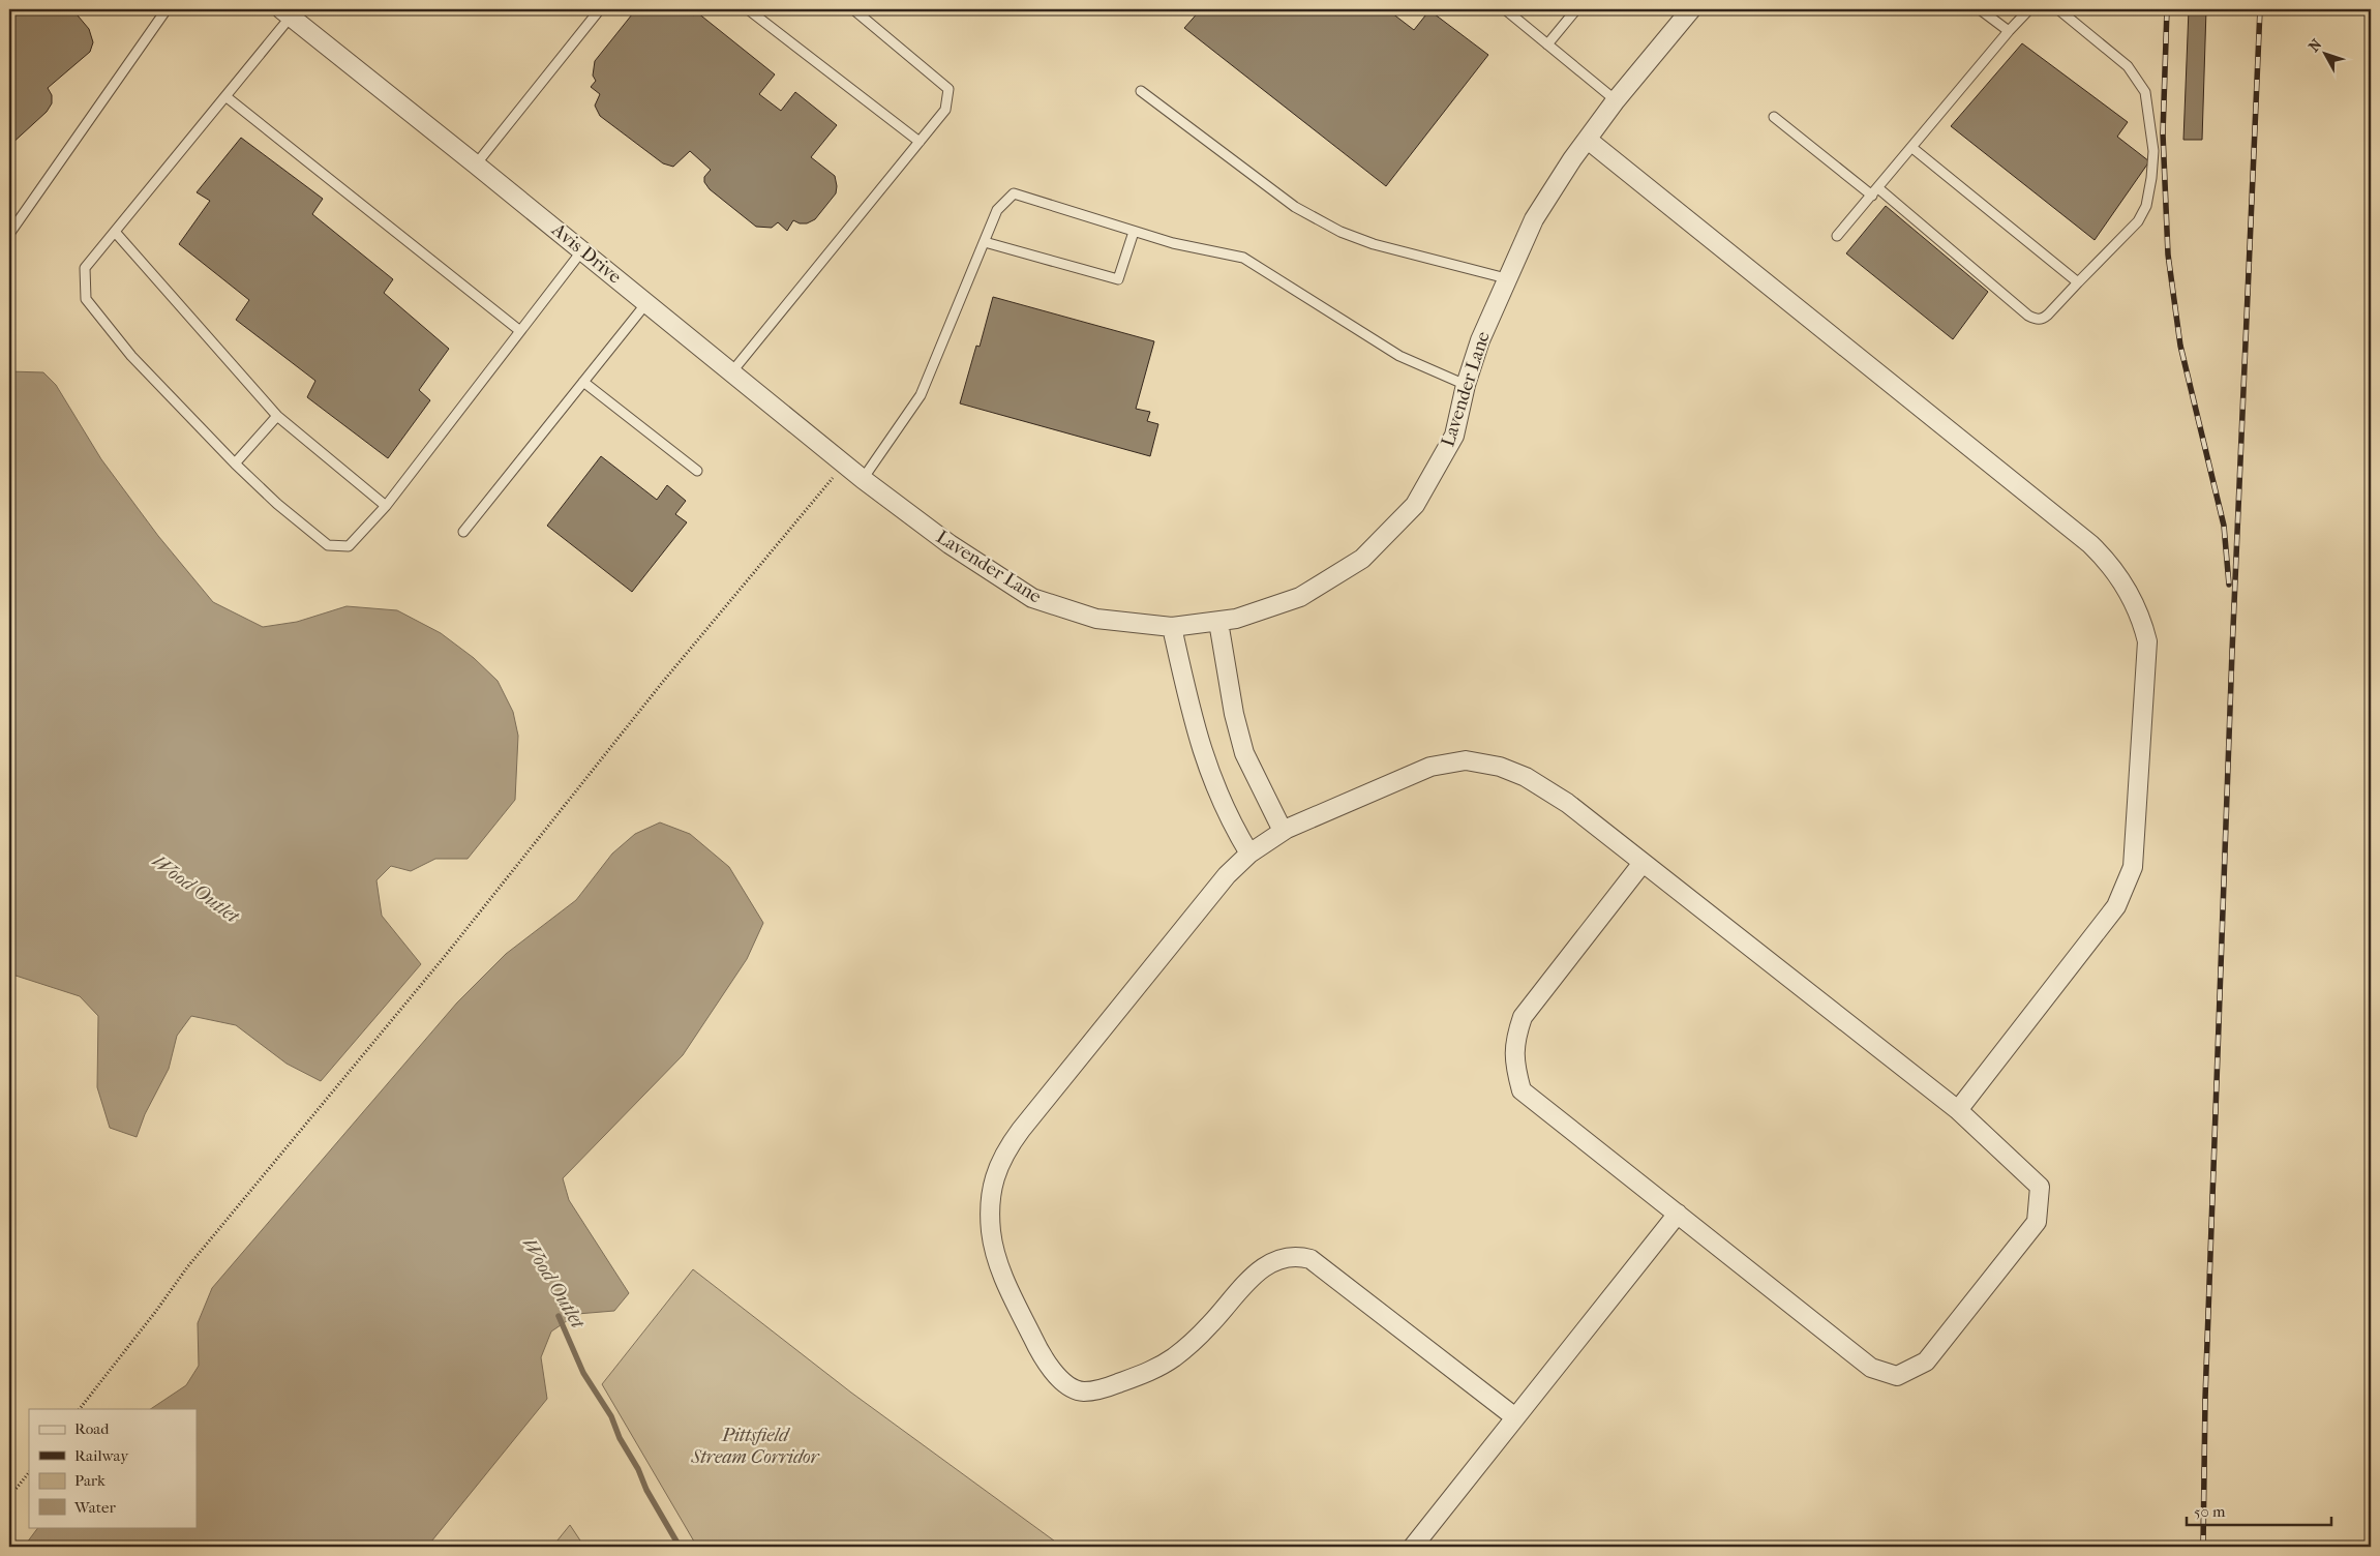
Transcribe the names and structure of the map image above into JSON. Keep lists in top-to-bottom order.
{
  "streets": {
    "street": ["Avis Drive", "Lavender Lane"]
  },
  "crossings": [
    ["Avis Drive", "Lavender Lane"]
  ],
  "water": ["Wood Outlet"],
  "parks": ["Pittsfield Stream Corridor"],
  "legend": [
    "Road",
    "Railway",
    "Park",
    "Water"
  ],
  "scale_bar": "50 m",
  "north": "top left"
}
